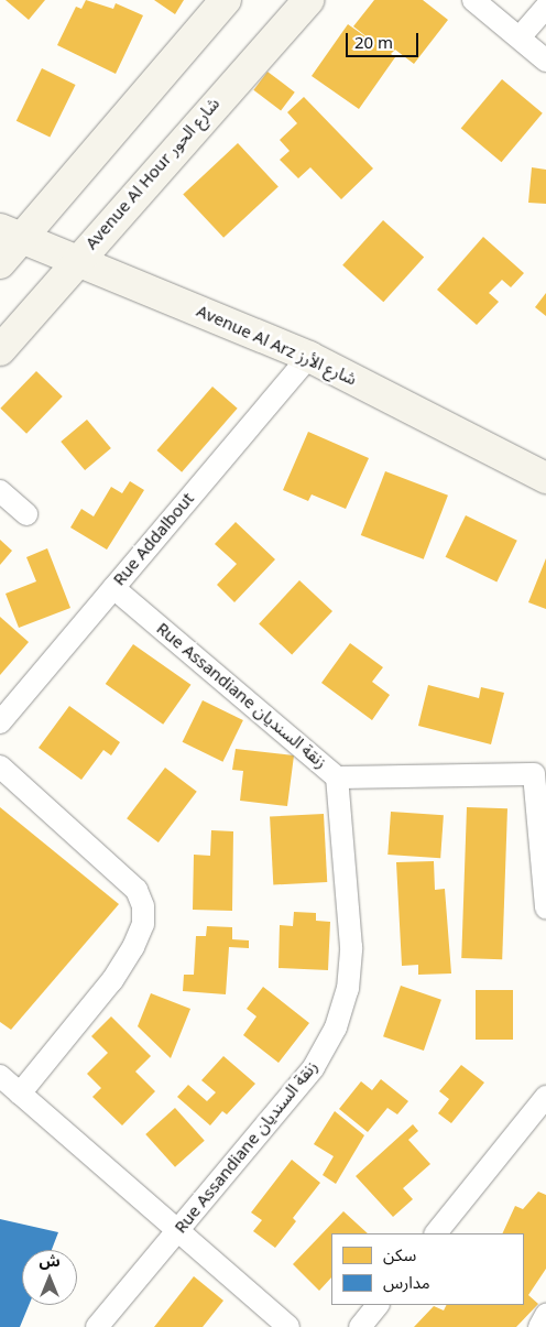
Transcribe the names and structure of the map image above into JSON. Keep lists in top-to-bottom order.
{
  "streets": {
    "street": [
      "Avenue Al Hour شارع الحور",
      "Avenue Al Arz شارع الأرز",
      "Rue Addalbout",
      "Rue Assandiane زنقة السنديان"
    ]
  },
  "crossings": [
    ["Avenue Al Hour شارع الحور", "Avenue Al Arz شارع الأرز"],
    ["Avenue Al Arz شارع الأرز", "Rue Addalbout"],
    ["Rue Addalbout", "Rue Assandiane زنقة السنديان"]
  ],
  "legend": ["سكن", "مدارس"],
  "scale_bar": "20 m",
  "north": "top"
}
